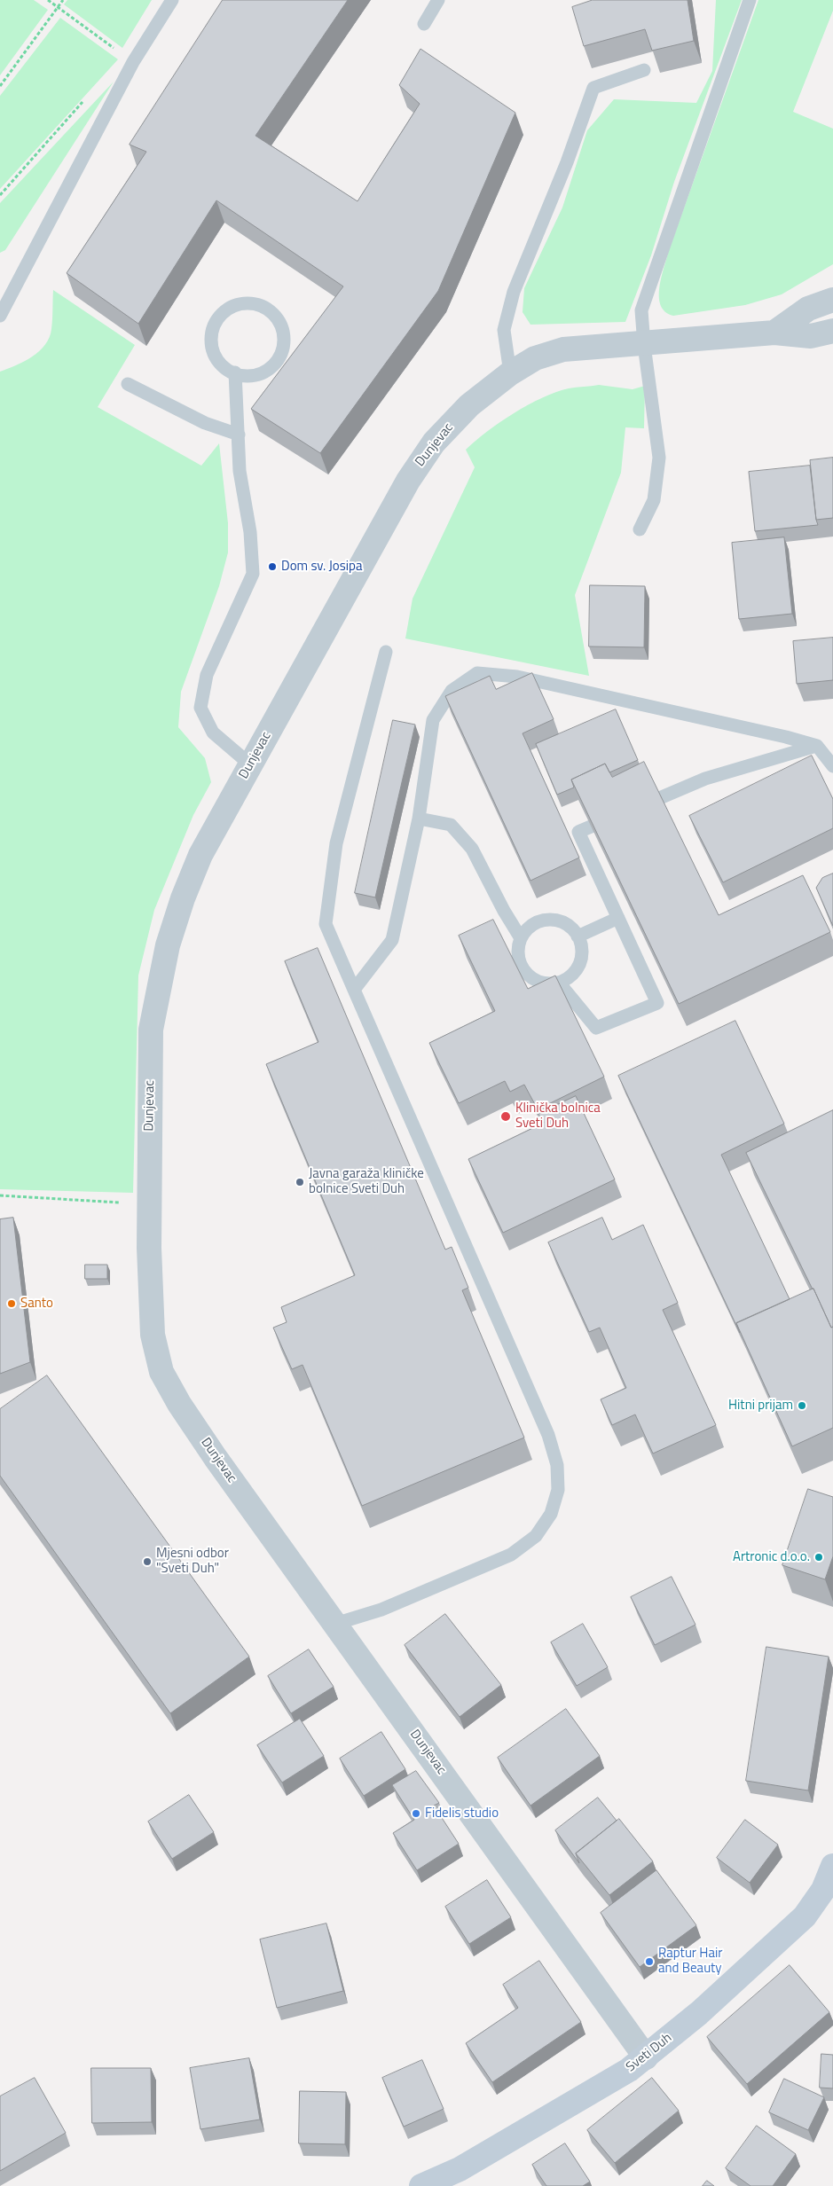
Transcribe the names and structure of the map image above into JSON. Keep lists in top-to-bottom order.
{
  "streets": {
    "main road": ["Sveti Duh"],
    "street": ["Dunjevac"]
  },
  "crossings": [
    ["Dunjevac", "Sveti Duh"]
  ],
  "places": [
    "Dom sv. Josipa",
    "Klinička bolnica Sveti Duh",
    "Javna garaža kliničke bolnice Sveti Duh",
    "Santo",
    "Hitni prijam",
    "Artronic d.o.o.",
    "Mjesni odbor \"Sveti Duh\"",
    "Fidelis studio",
    "Raptur Hair and Beauty"
  ]
}
